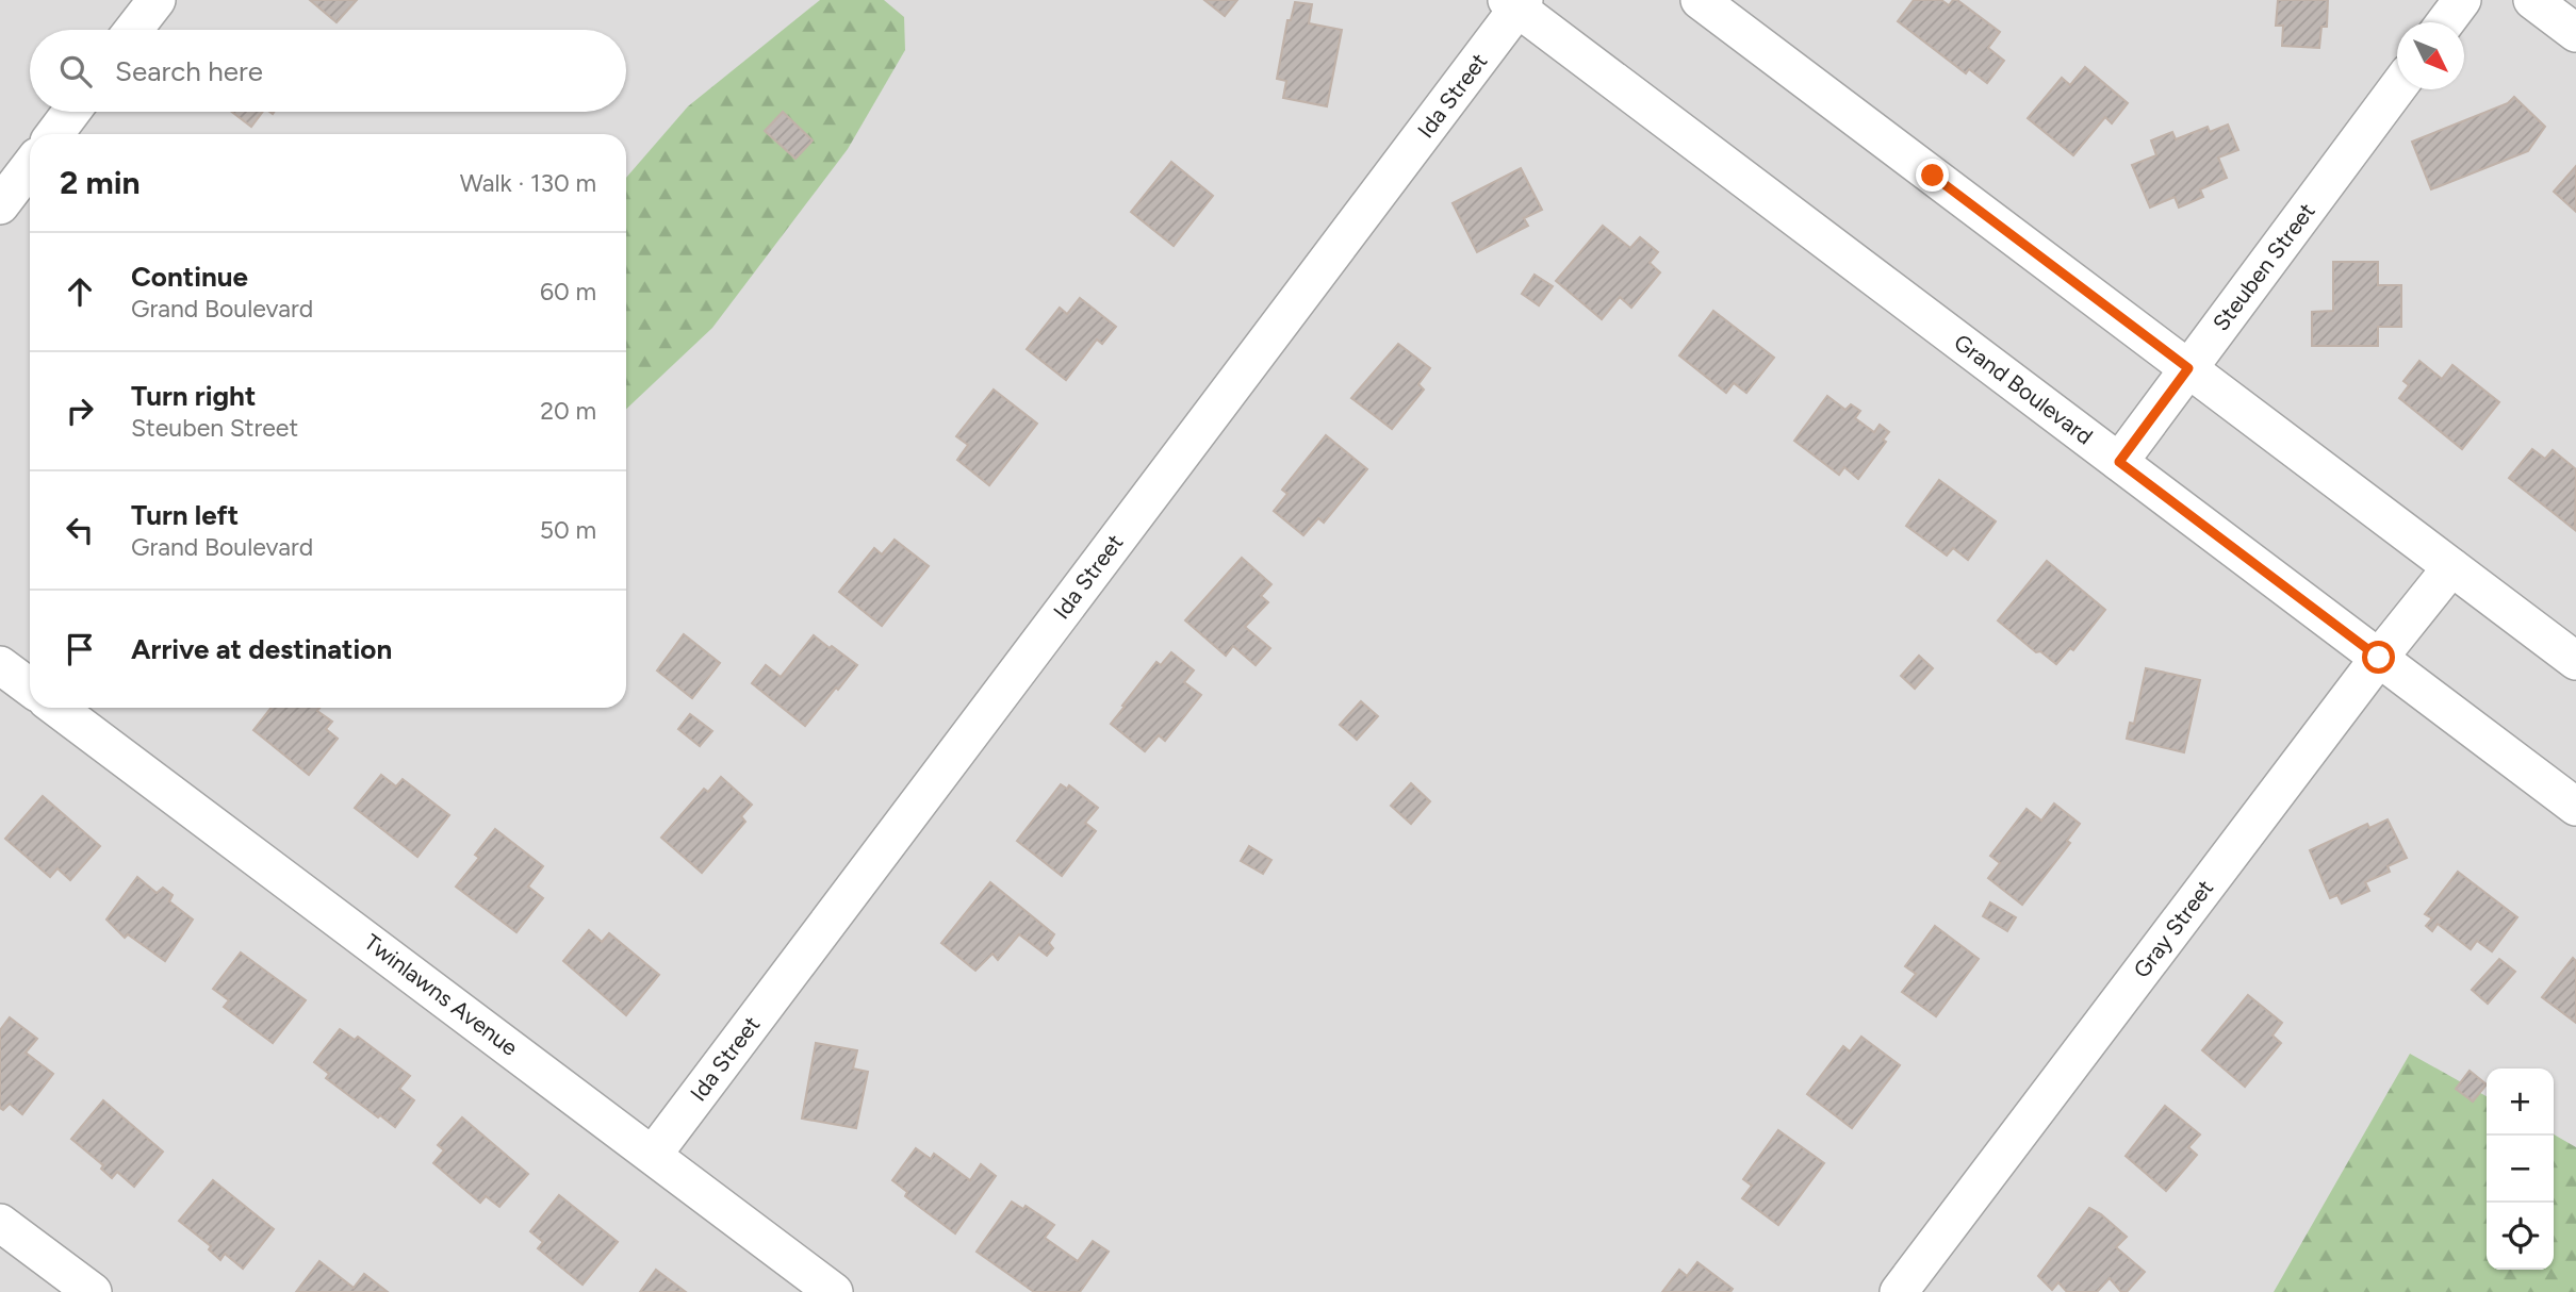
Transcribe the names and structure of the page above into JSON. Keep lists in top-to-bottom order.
{
  "streets": {
    "street": [
      "Ida Street",
      "Steuben Street",
      "Grand Boulevard",
      "Gray Street",
      "Twinlawns Avenue"
    ]
  },
  "crossings": [
    ["Ida Street", "Grand Boulevard"],
    ["Ida Street", "Twinlawns Avenue"],
    ["Steuben Street", "Grand Boulevard"],
    ["Grand Boulevard", "Gray Street"]
  ],
  "north": "bottom right",
  "page": {
    "search": "Search here",
    "heading": ["2 min", "Walk · 130 m"],
    "list": [
      ["Continue", "Grand Boulevard", "60 m"],
      ["Turn right", "Steuben Street", "20 m"],
      ["Turn left", "Grand Boulevard", "50 m"],
      "Arrive at destination"
    ],
    "map_buttons": ["+", "−"]
  }
}
